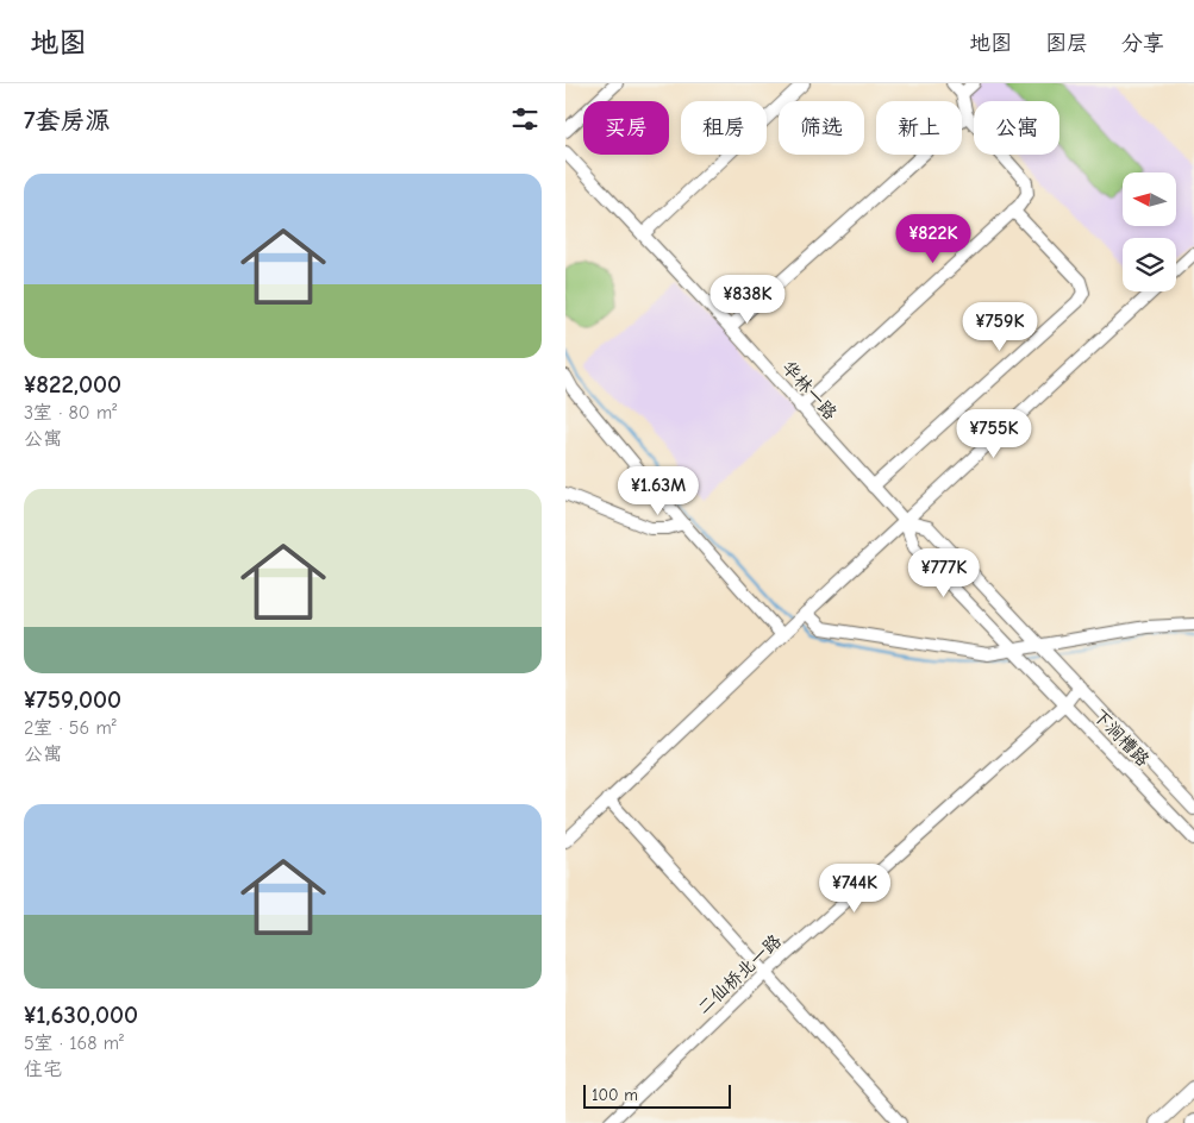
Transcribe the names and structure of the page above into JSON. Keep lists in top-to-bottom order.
{
  "streets": {
    "street": ["华林一路", "下涧槽路", "二仙桥北一路"]
  },
  "crossings": [
    ["华林一路", "下涧槽路"],
    ["下涧槽路", "二仙桥北一路"]
  ],
  "scale_bar": "100 m",
  "north": "left",
  "page": {
    "header": "地图",
    "nav": ["地图", "图层", "分享"],
    "heading": "7套房源",
    "chip": [
      "买房",
      "租房",
      "筛选",
      "新上",
      "公寓"
    ],
    "list": [
      {
        "name": "¥822,000",
        "note": "3室 · 80 m² · 公寓"
      },
      {
        "name": "¥759,000",
        "note": "2室 · 56 m² · 公寓"
      },
      {
        "name": "¥1,630,000",
        "note": "5室 · 168 m² · 住宅"
      }
    ],
    "price": [
      "¥822K",
      "¥838K",
      "¥759K",
      "¥755K",
      "¥1.63M",
      "¥777K",
      "¥744K"
    ],
    "scale": "100 m"
  }
}
